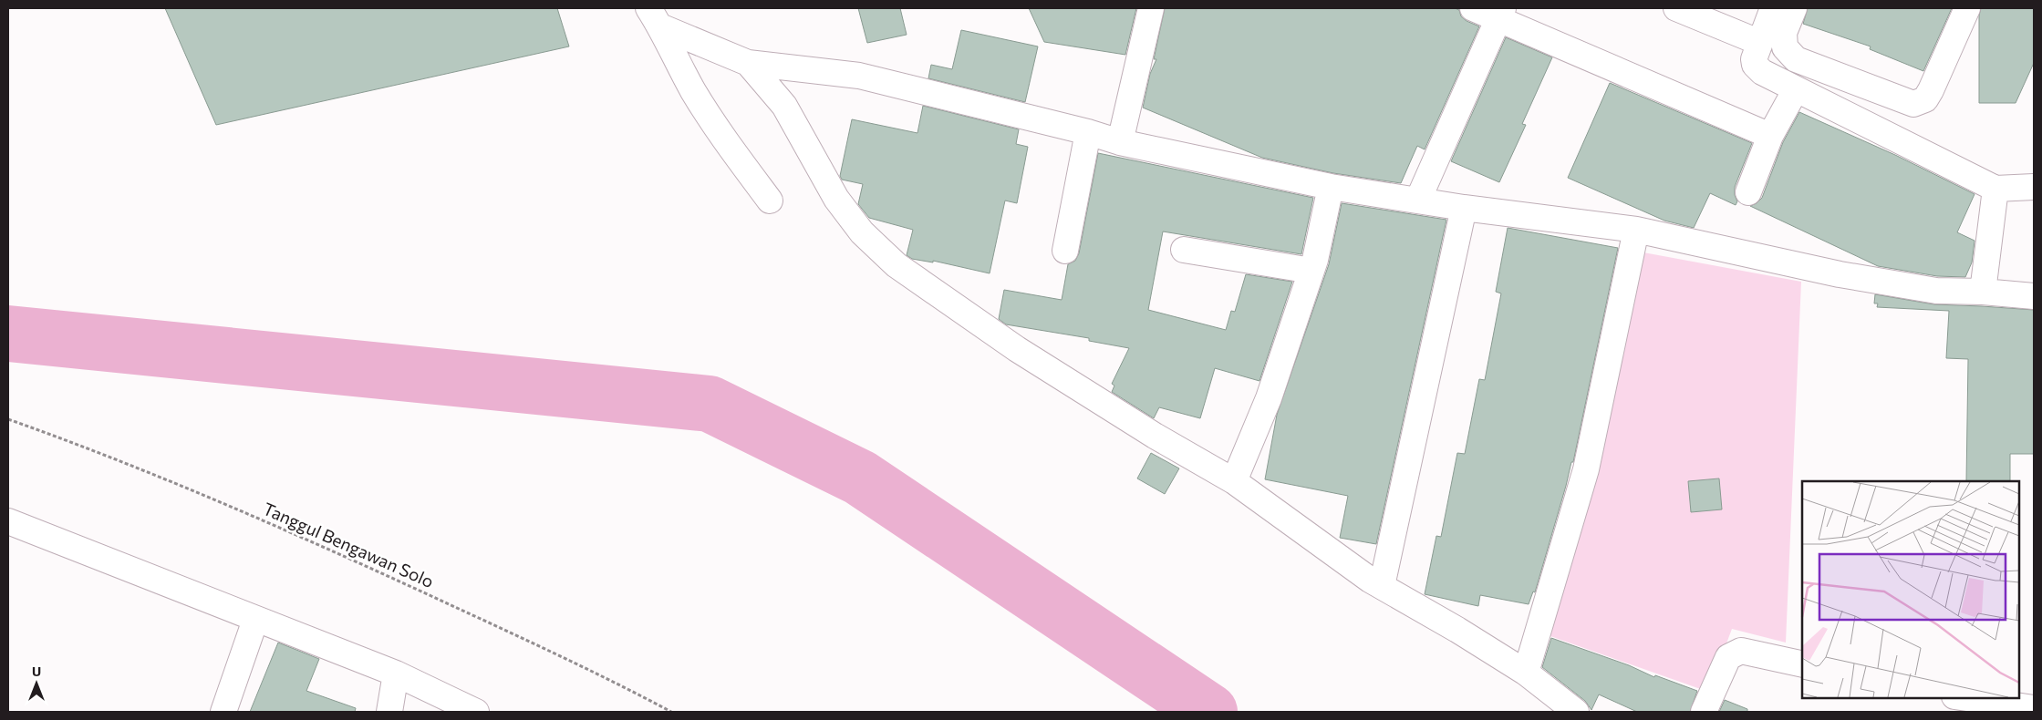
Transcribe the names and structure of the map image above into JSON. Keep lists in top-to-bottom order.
{
  "streets": {
    "path": ["Tanggul Bengawan Solo"]
  },
  "north": "top"
}
